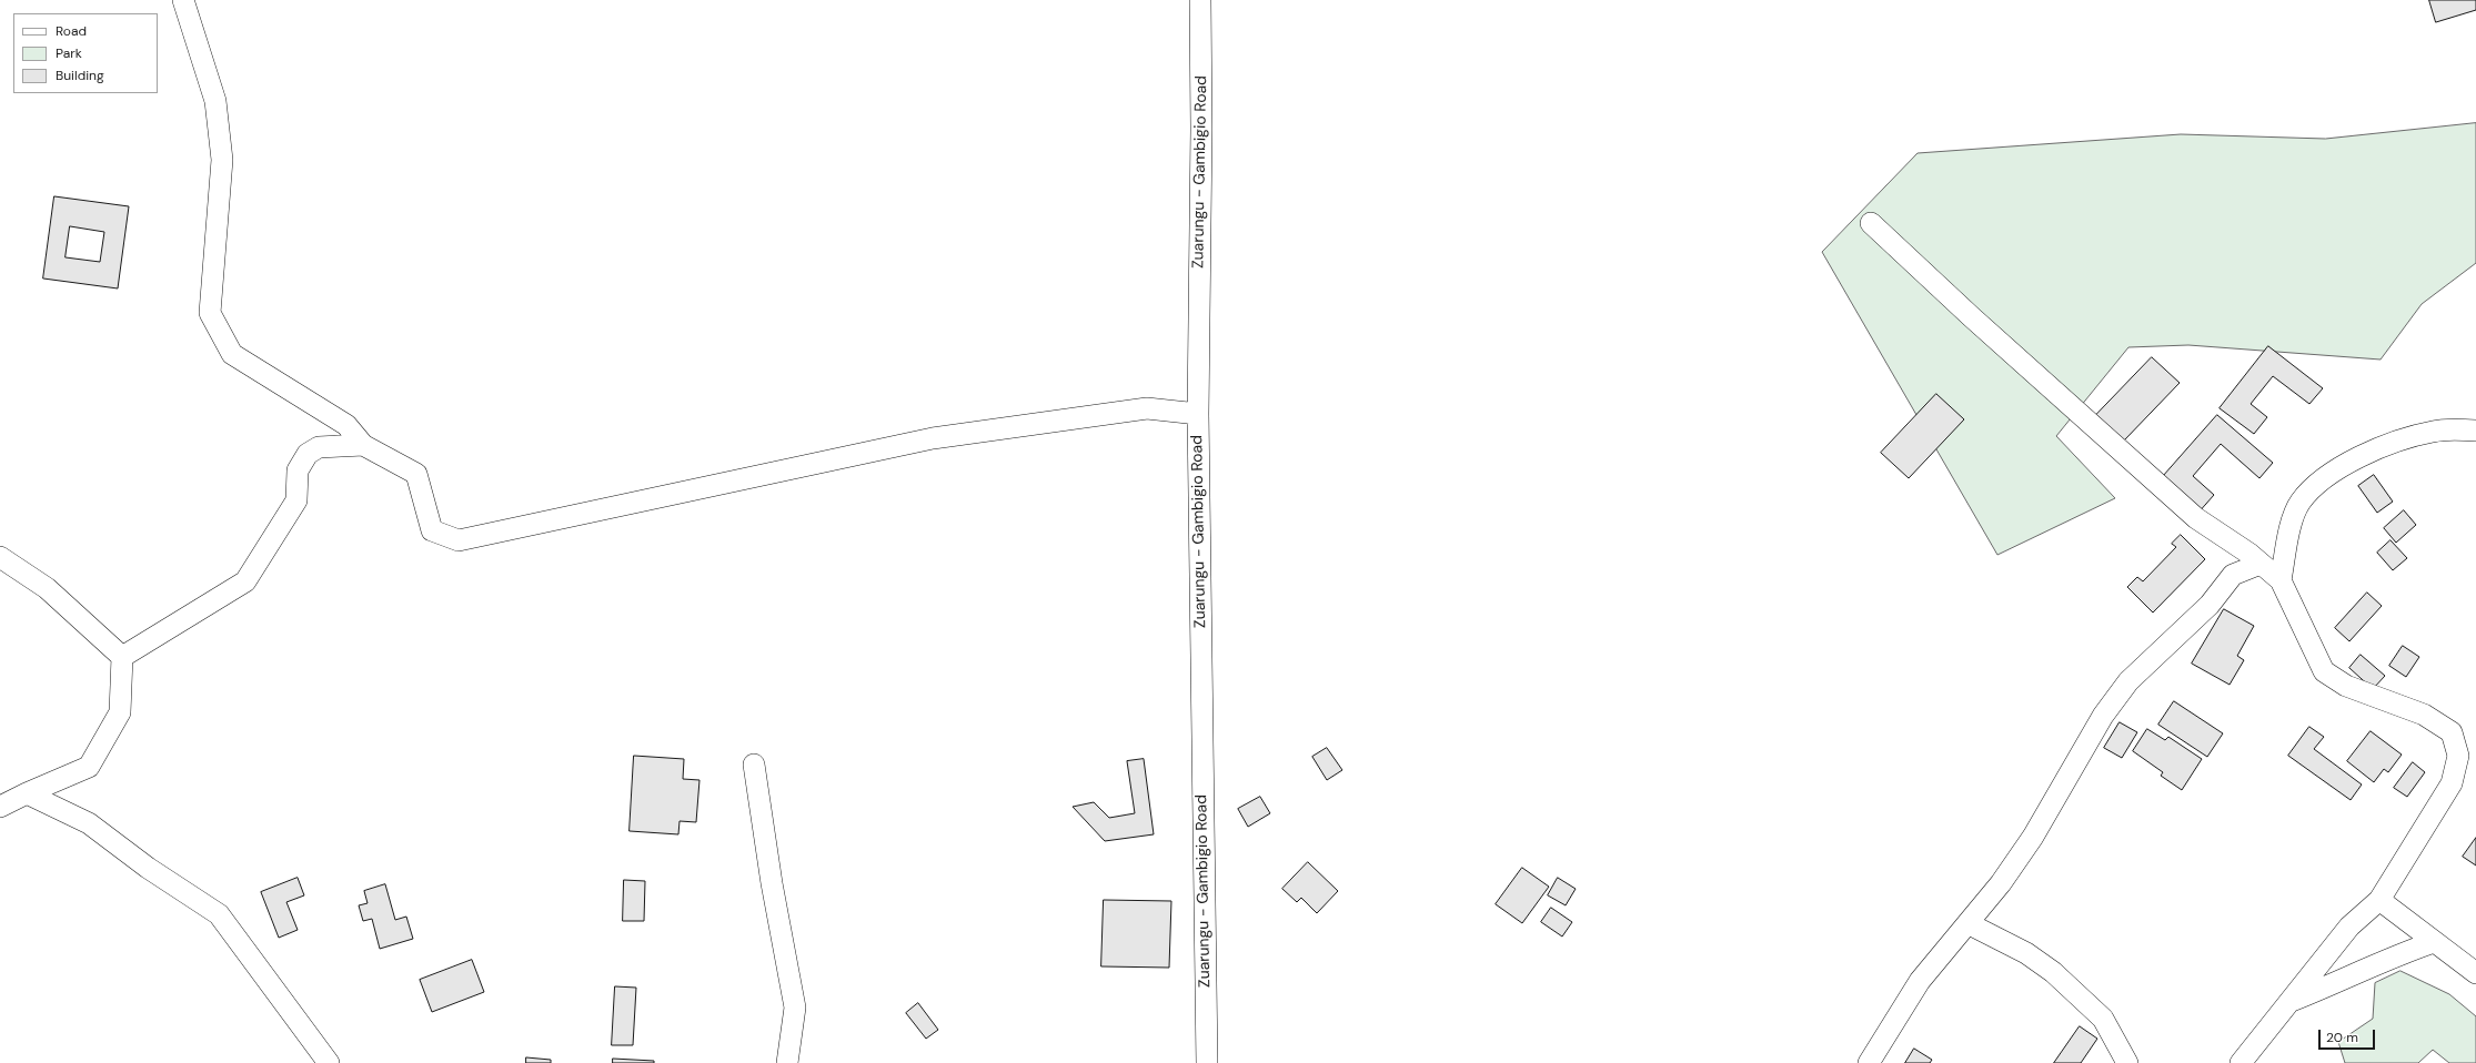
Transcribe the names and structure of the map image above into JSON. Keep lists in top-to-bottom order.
{
  "streets": {
    "street": ["Zuarungu - Gambigio Road"]
  },
  "legend": ["Road", "Park", "Building"],
  "scale_bar": "20 m"
}
